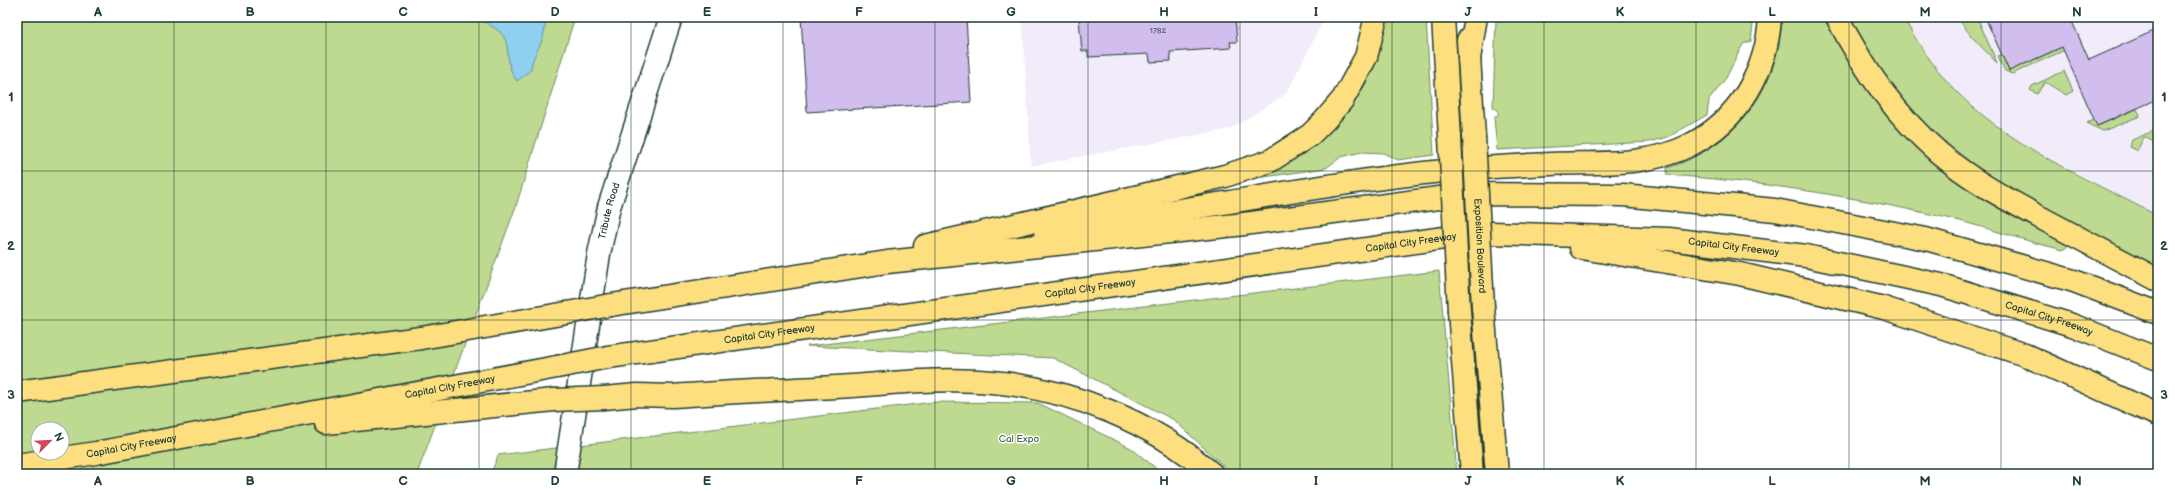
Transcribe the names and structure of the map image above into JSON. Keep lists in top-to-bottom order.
{
  "streets": {
    "main road": ["Capital City Freeway", "Exposition Boulevard"],
    "street": ["Tribute Road"]
  },
  "parks": ["Cal Expo"],
  "house_numbers": ["1782"],
  "north": "top right",
  "grid": {
    "columns": [
      "A",
      "B",
      "C",
      "D",
      "E",
      "F",
      "G",
      "H",
      "I",
      "J",
      "K",
      "L",
      "M",
      "N"
    ],
    "rows": ["1", "2", "3"]
  }
}
